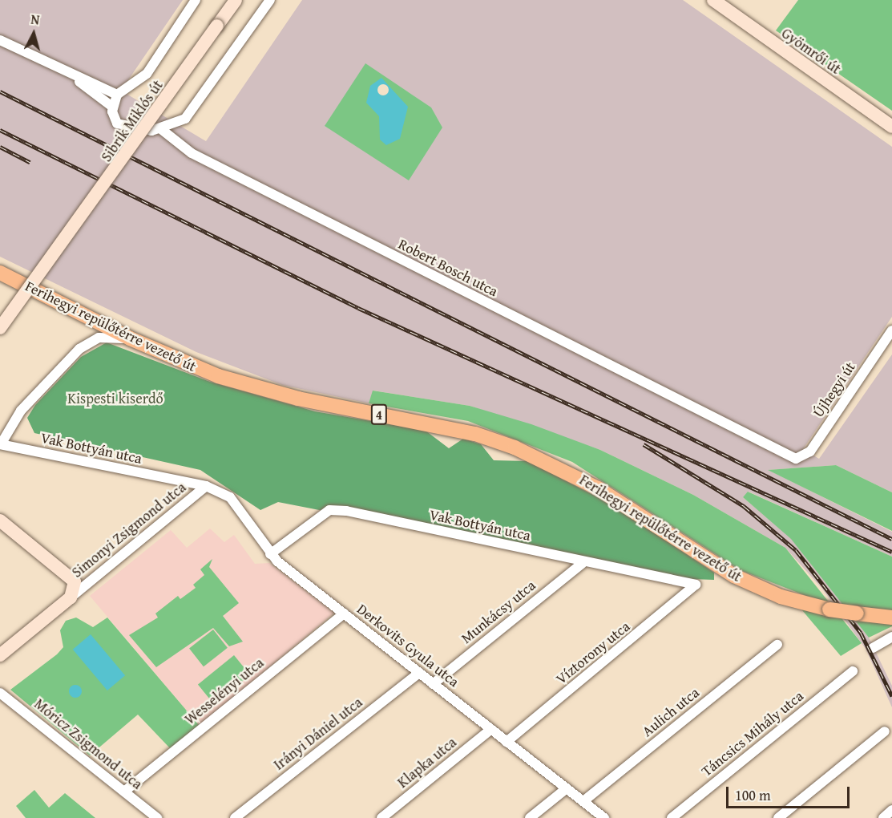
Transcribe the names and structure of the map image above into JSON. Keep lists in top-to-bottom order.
{
  "streets": {
    "main road": [
      "Gyömrői út",
      "Sibrik Miklós út",
      "Ferihegyi repülőtérre vezető út",
      "4",
      "Simonyi Zsigmond utca"
    ],
    "street": [
      "Robert Bosch utca",
      "Újhegyi út",
      "Vak Bottyán utca",
      "Munkácsy utca",
      "Derkovits Gyula utca",
      "Víztorony utca",
      "Wesselényi utca",
      "Aulich utca",
      "Irányi Dániel utca",
      "Táncsics Mihály utca",
      "Móricz Zsigmond utca",
      "Klapka utca"
    ]
  },
  "crossings": [
    ["Robert Bosch utca", "Újhegyi út"],
    ["Vak Bottyán utca", "Simonyi Zsigmond utca"],
    ["Vak Bottyán utca", "Munkácsy utca"],
    ["Vak Bottyán utca", "Derkovits Gyula utca"],
    ["Vak Bottyán utca", "Víztorony utca"],
    ["Simonyi Zsigmond utca", "Derkovits Gyula utca"],
    ["Munkácsy utca", "Derkovits Gyula utca"],
    ["Derkovits Gyula utca", "Víztorony utca"],
    ["Derkovits Gyula utca", "Wesselényi utca"],
    ["Derkovits Gyula utca", "Aulich utca"],
    ["Derkovits Gyula utca", "Irányi Dániel utca"],
    ["Derkovits Gyula utca", "Klapka utca"],
    ["Wesselényi utca", "Móricz Zsigmond utca"]
  ],
  "parks": ["Kispesti kiserdő"],
  "scale_bar": "100 m",
  "north": "top"
}
